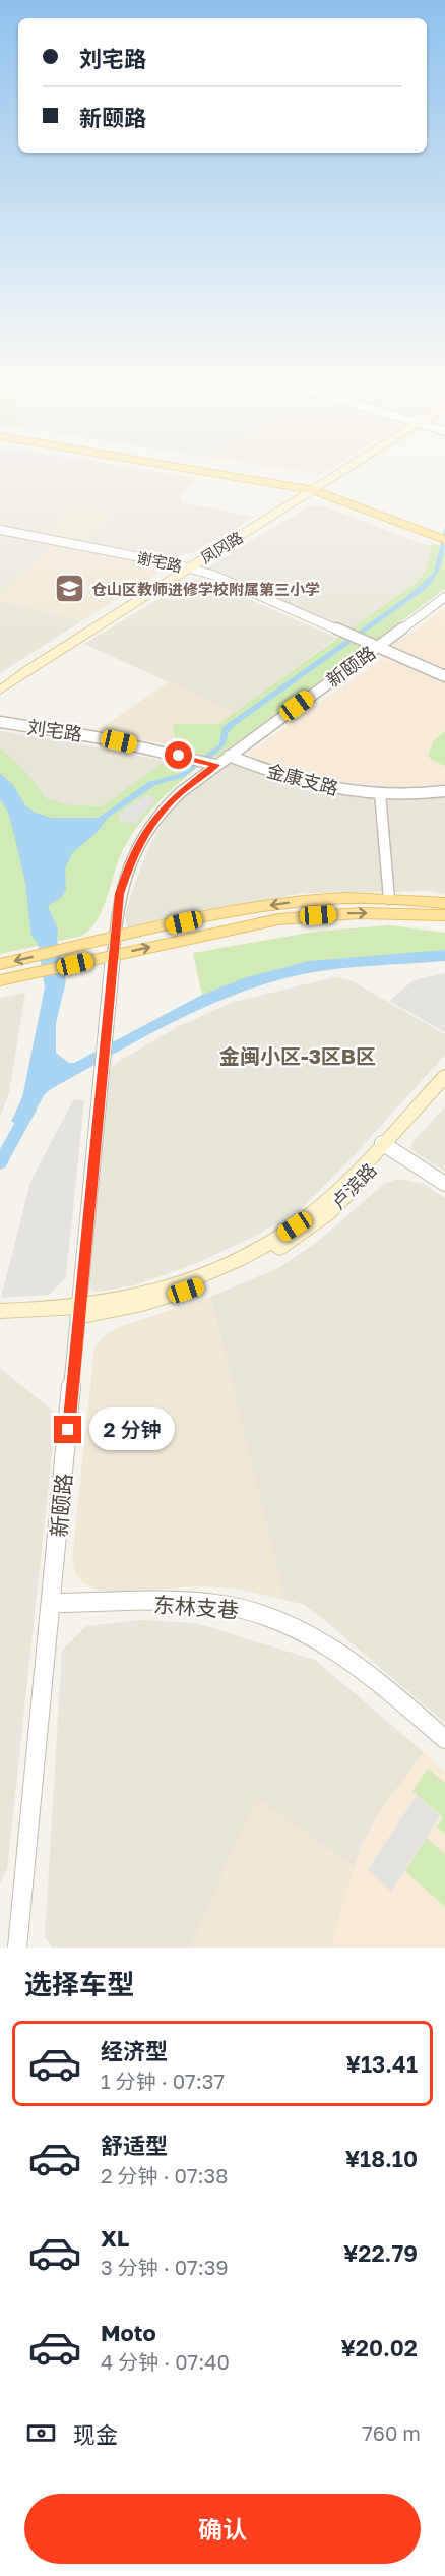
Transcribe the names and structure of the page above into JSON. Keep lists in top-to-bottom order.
{
  "streets": {
    "main road": ["凤冈路", "卢滨路"],
    "street": [
      "谢宅路",
      "新颐路",
      "刘宅路",
      "金康支路",
      "东林支巷"
    ]
  },
  "crossings": [
    ["凤冈路", "谢宅路"],
    ["谢宅路", "新颐路"],
    ["新颐路", "刘宅路"],
    ["新颐路", "金康支路"],
    ["新颐路", "卢滨路"],
    ["新颐路", "东林支巷"]
  ],
  "districts": ["金闽小区-3区B区"],
  "places": {
    "school or university": ["仓山区教师进修学校附属第三小学"]
  },
  "page": {
    "banner": ["刘宅路", "新颐路"],
    "bubble": "2 分钟",
    "heading": "选择车型",
    "list": [
      {
        "name": "经济型",
        "note": "1 分钟 · 07:37",
        "value": "¥13.41"
      },
      {
        "name": "舒适型",
        "note": "2 分钟 · 07:38",
        "value": "¥18.10"
      },
      {
        "name": "XL",
        "note": "3 分钟 · 07:39",
        "value": "¥22.79"
      },
      {
        "name": "Moto",
        "note": "4 分钟 · 07:40",
        "value": "¥20.02"
      }
    ],
    "pay": ["现金", "760 m"],
    "buttons": "确认"
  }
}
